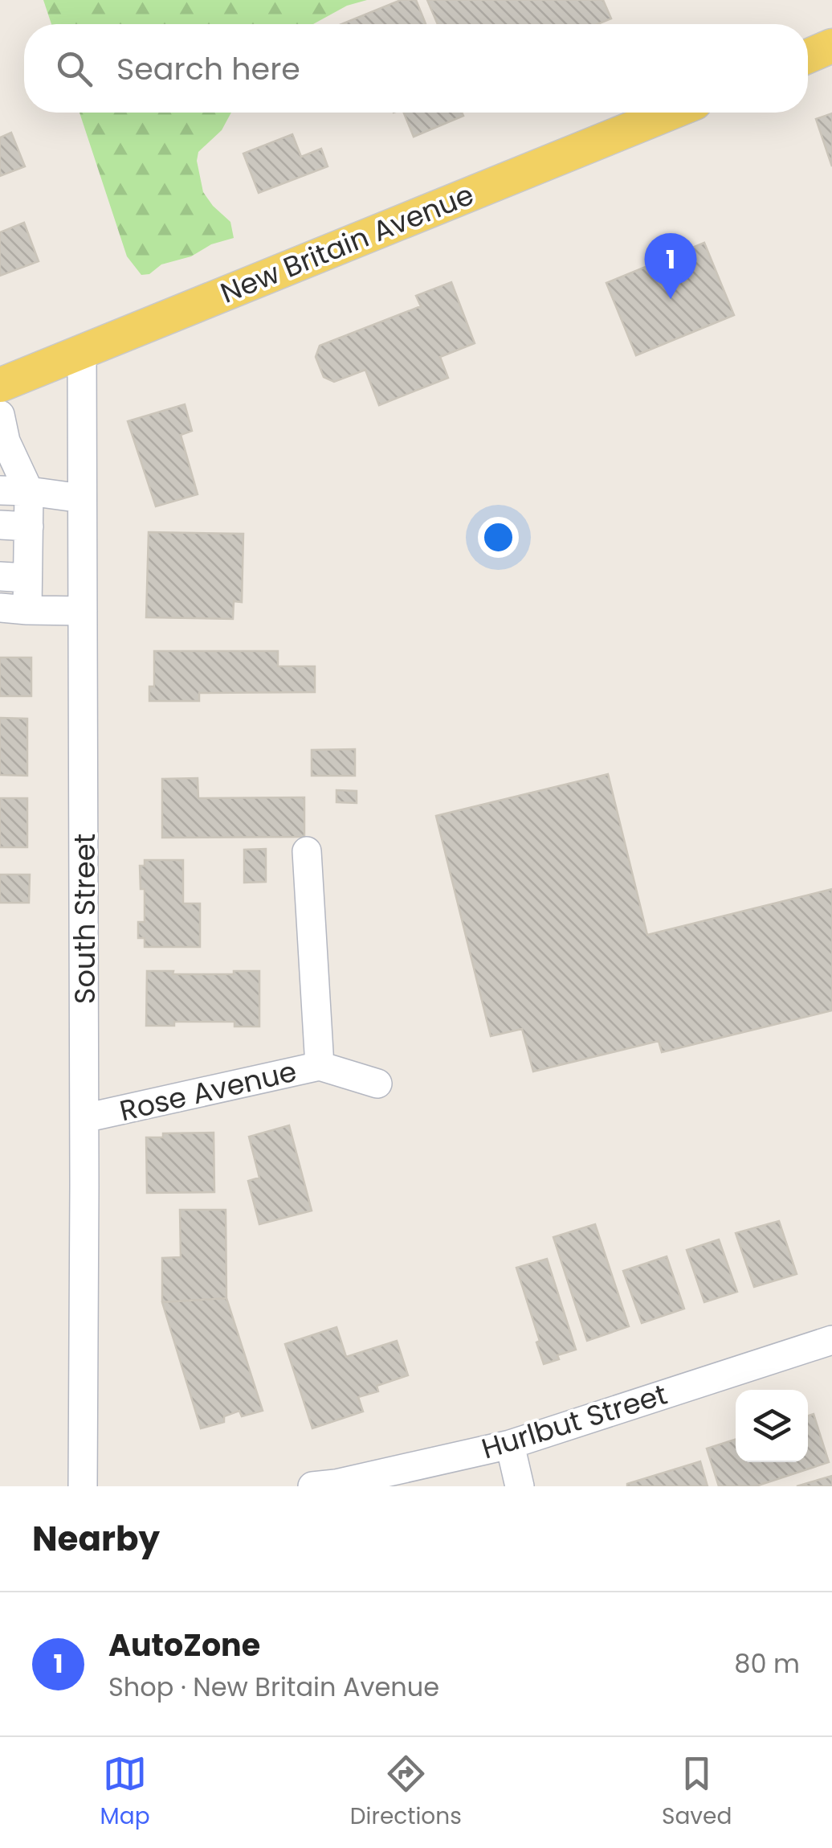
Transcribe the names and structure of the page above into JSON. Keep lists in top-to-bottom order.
{
  "streets": {
    "main road": ["New Britain Avenue"],
    "street": ["South Street", "Rose Avenue", "Hurlbut Street"]
  },
  "crossings": [
    ["New Britain Avenue", "South Street"],
    ["South Street", "Rose Avenue"]
  ],
  "page": {
    "search": "Search here",
    "pins": "1",
    "heading": "Nearby",
    "list": [
      {
        "mark": "1",
        "name": "AutoZone",
        "note": "Shop · New Britain Avenue",
        "value": "80 m"
      }
    ],
    "nav": ["Map", "Directions", "Saved"]
  }
}
